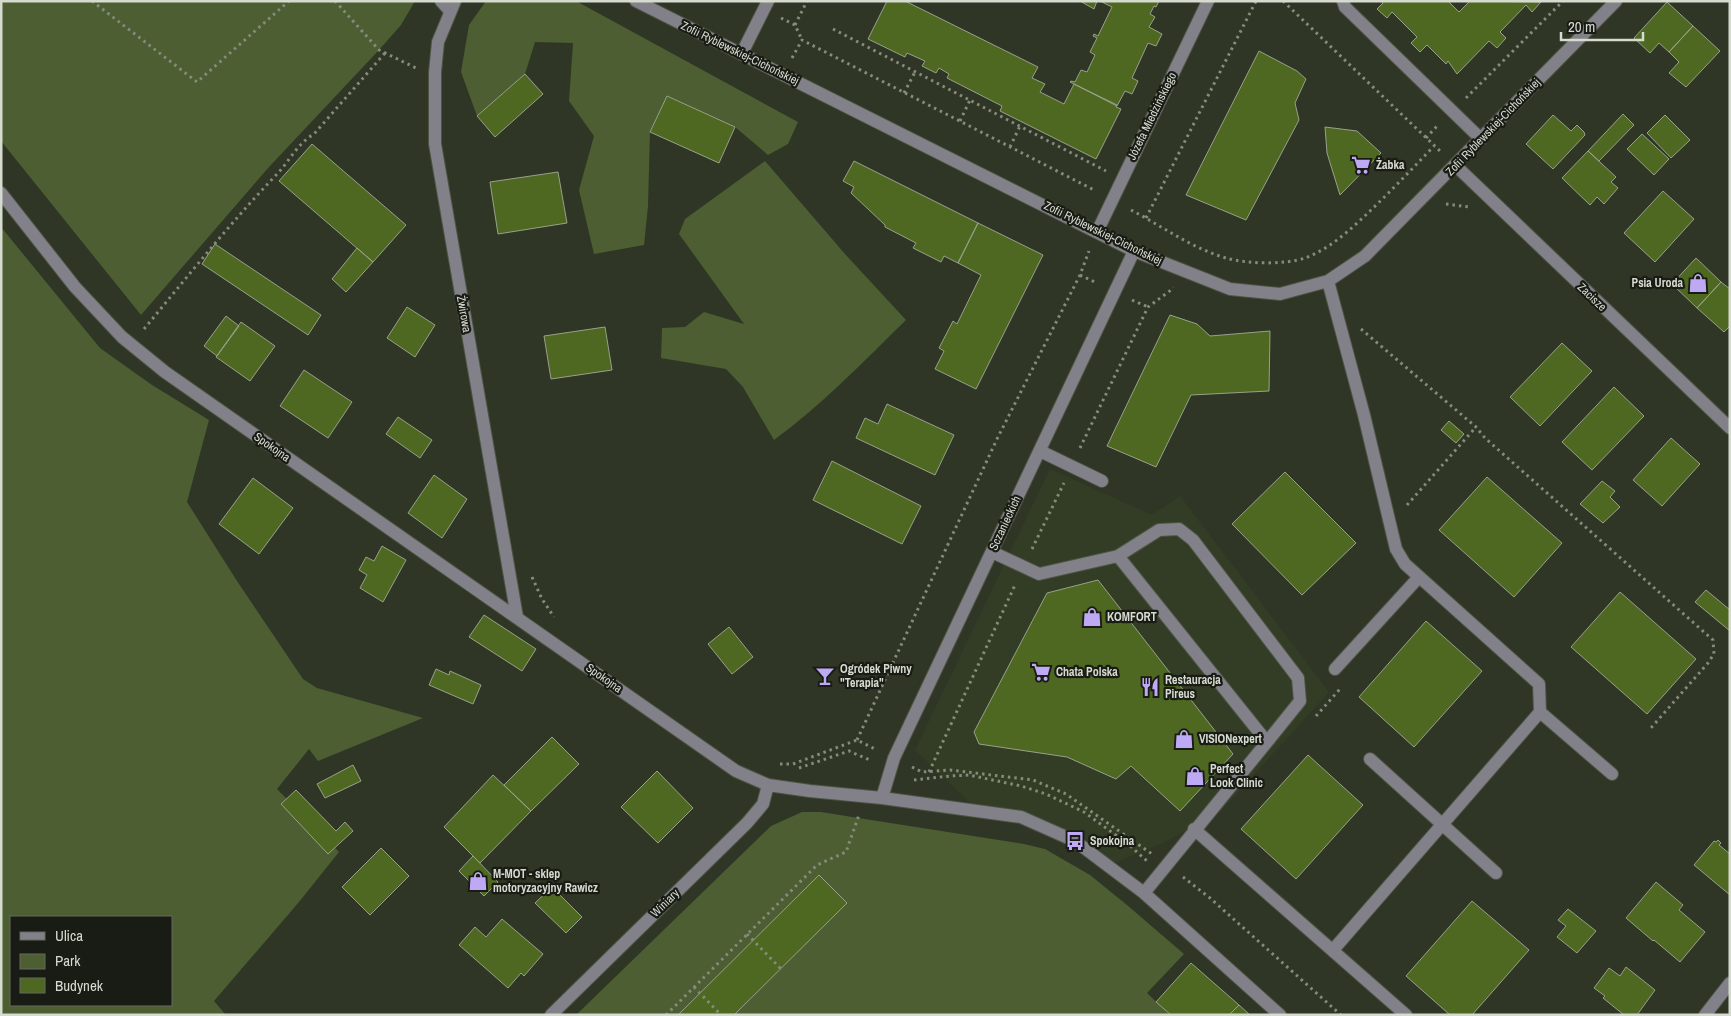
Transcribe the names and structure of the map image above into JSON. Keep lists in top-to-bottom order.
{
  "streets": {
    "street": [
      "Zofii Ryblewskiej-Cichońskiej",
      "Józefa Miedzińskiego",
      "Zacisze",
      "Żwirowa",
      "Spokojna",
      "Sczanieckich",
      "Winiary"
    ]
  },
  "crossings": [
    ["Zofii Ryblewskiej-Cichońskiej", "Józefa Miedzińskiego"],
    ["Zofii Ryblewskiej-Cichońskiej", "Zacisze"],
    ["Zofii Ryblewskiej-Cichońskiej", "Sczanieckich"],
    ["Żwirowa", "Spokojna"],
    ["Spokojna", "Sczanieckich"],
    ["Spokojna", "Winiary"]
  ],
  "places": {
    "supermarket": ["Żabka", "Chata Polska"],
    "shop": [
      "Psia Uroda",
      "KOMFORT",
      "VISIONexpert",
      "Perfect Look Clinic",
      "M-MOT - sklep motoryzacyjny Rawicz"
    ],
    "bar": ["Ogródek Piwny \"Terapia\""],
    "restaurant": ["Restauracja Pireus"],
    "bus stop": ["Spokojna"]
  },
  "legend": ["Ulica", "Park", "Budynek"],
  "scale_bar": "20 m"
}
